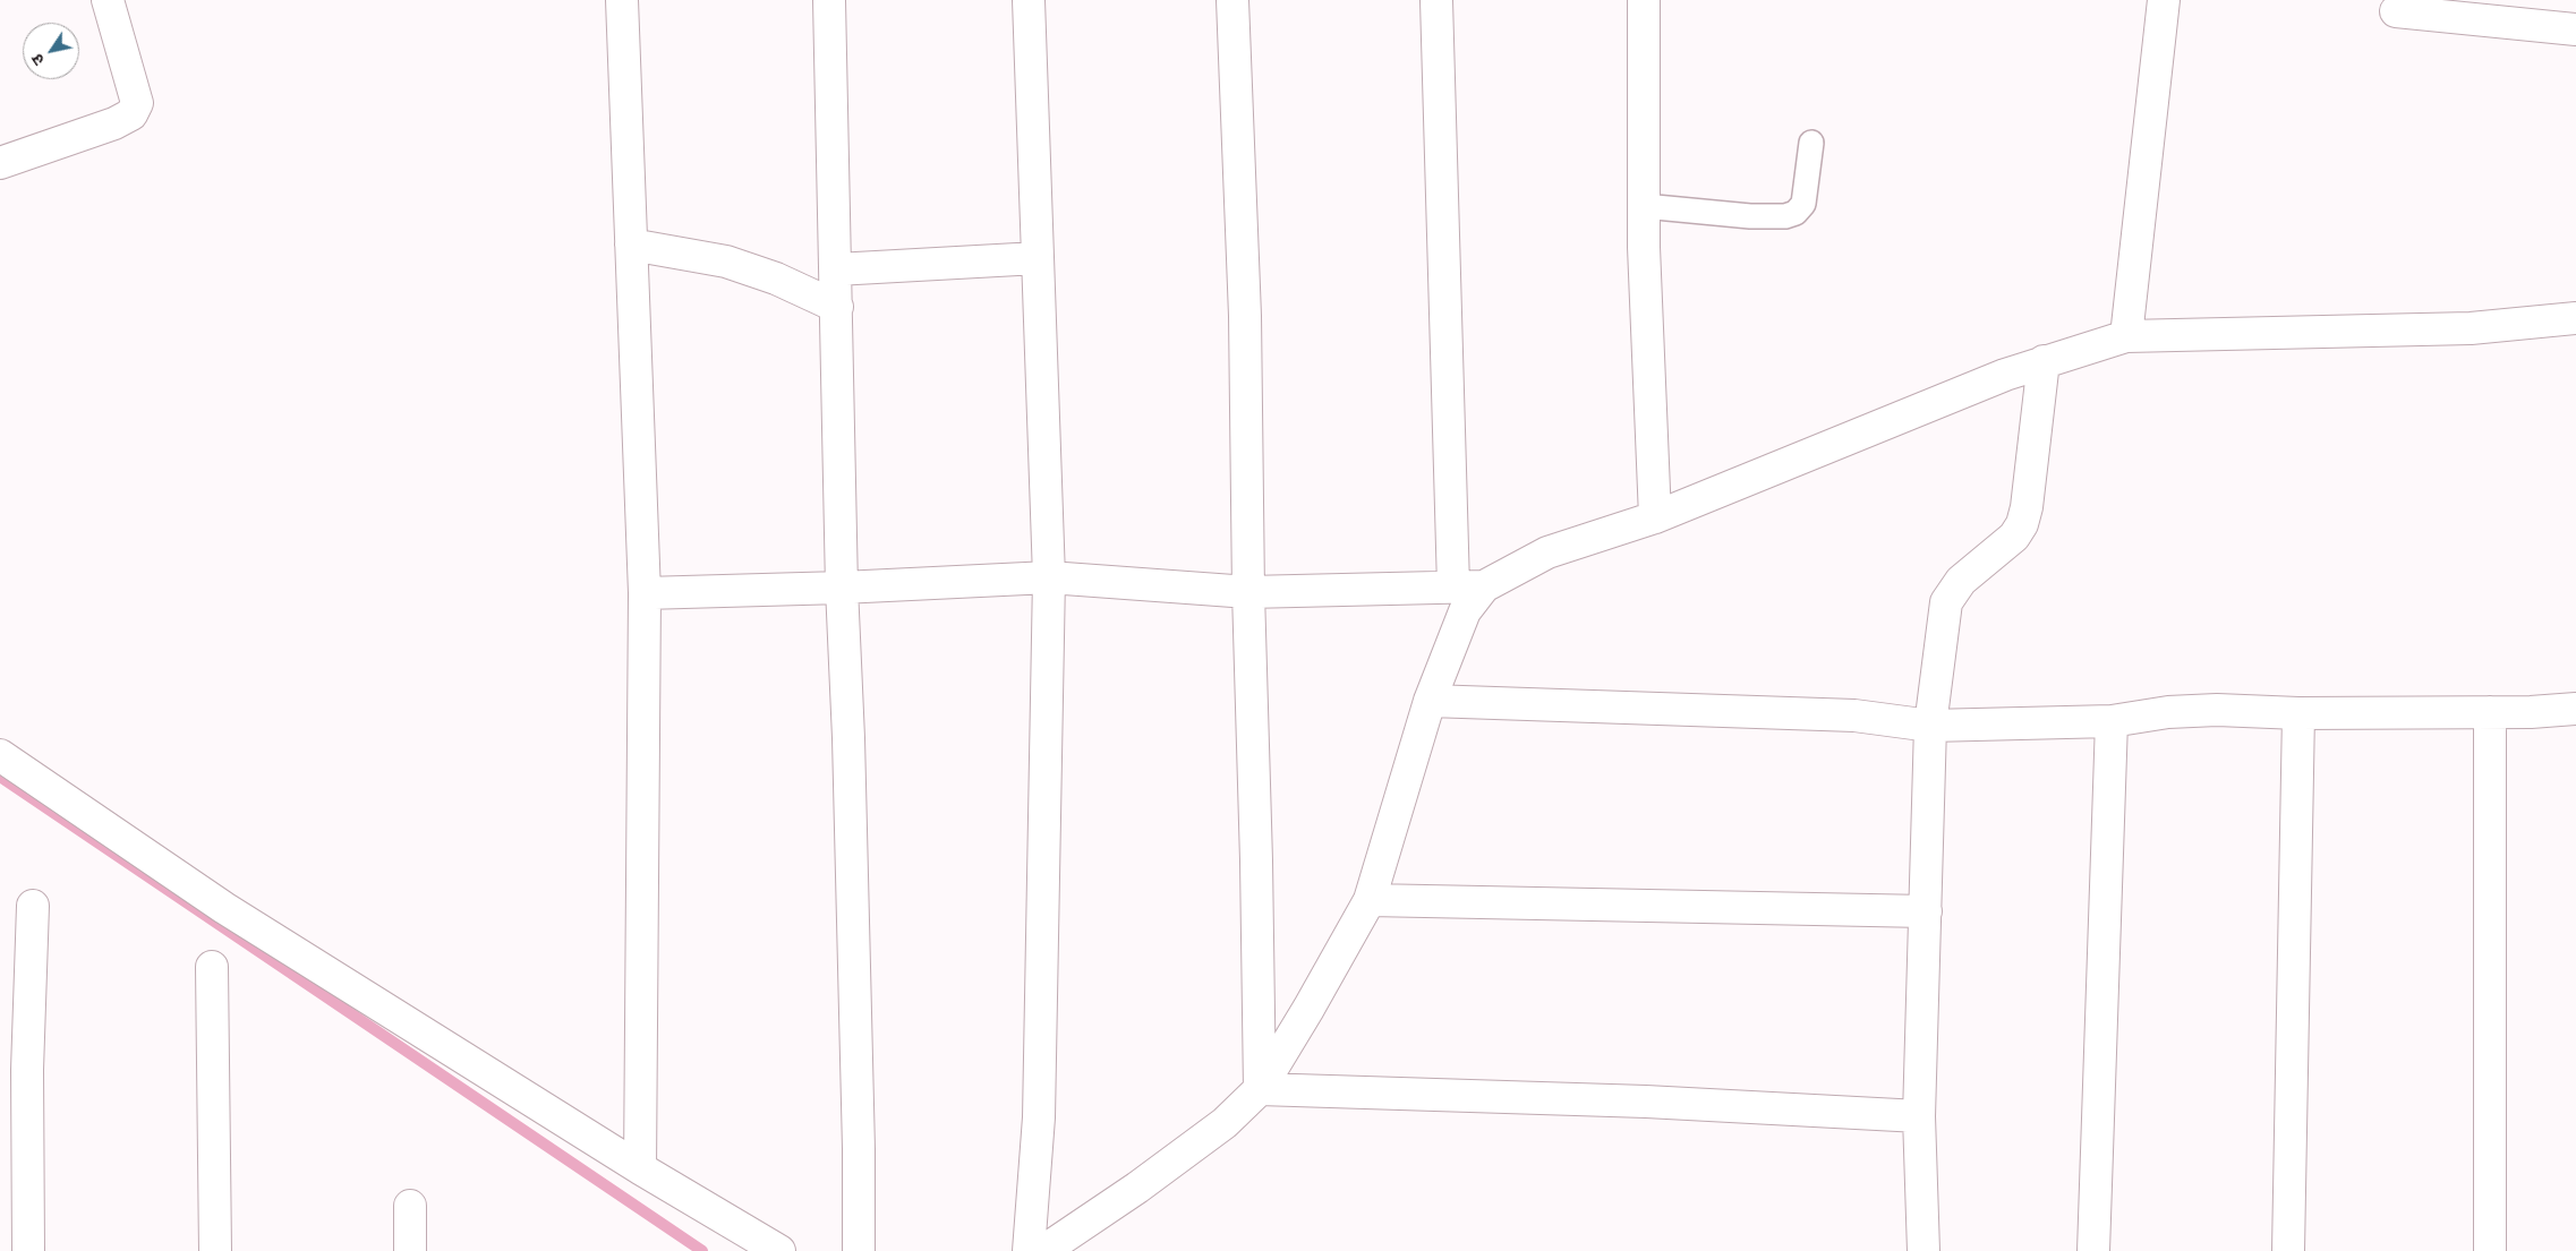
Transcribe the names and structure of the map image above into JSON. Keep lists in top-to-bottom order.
{
  "north": "bottom left"
}
